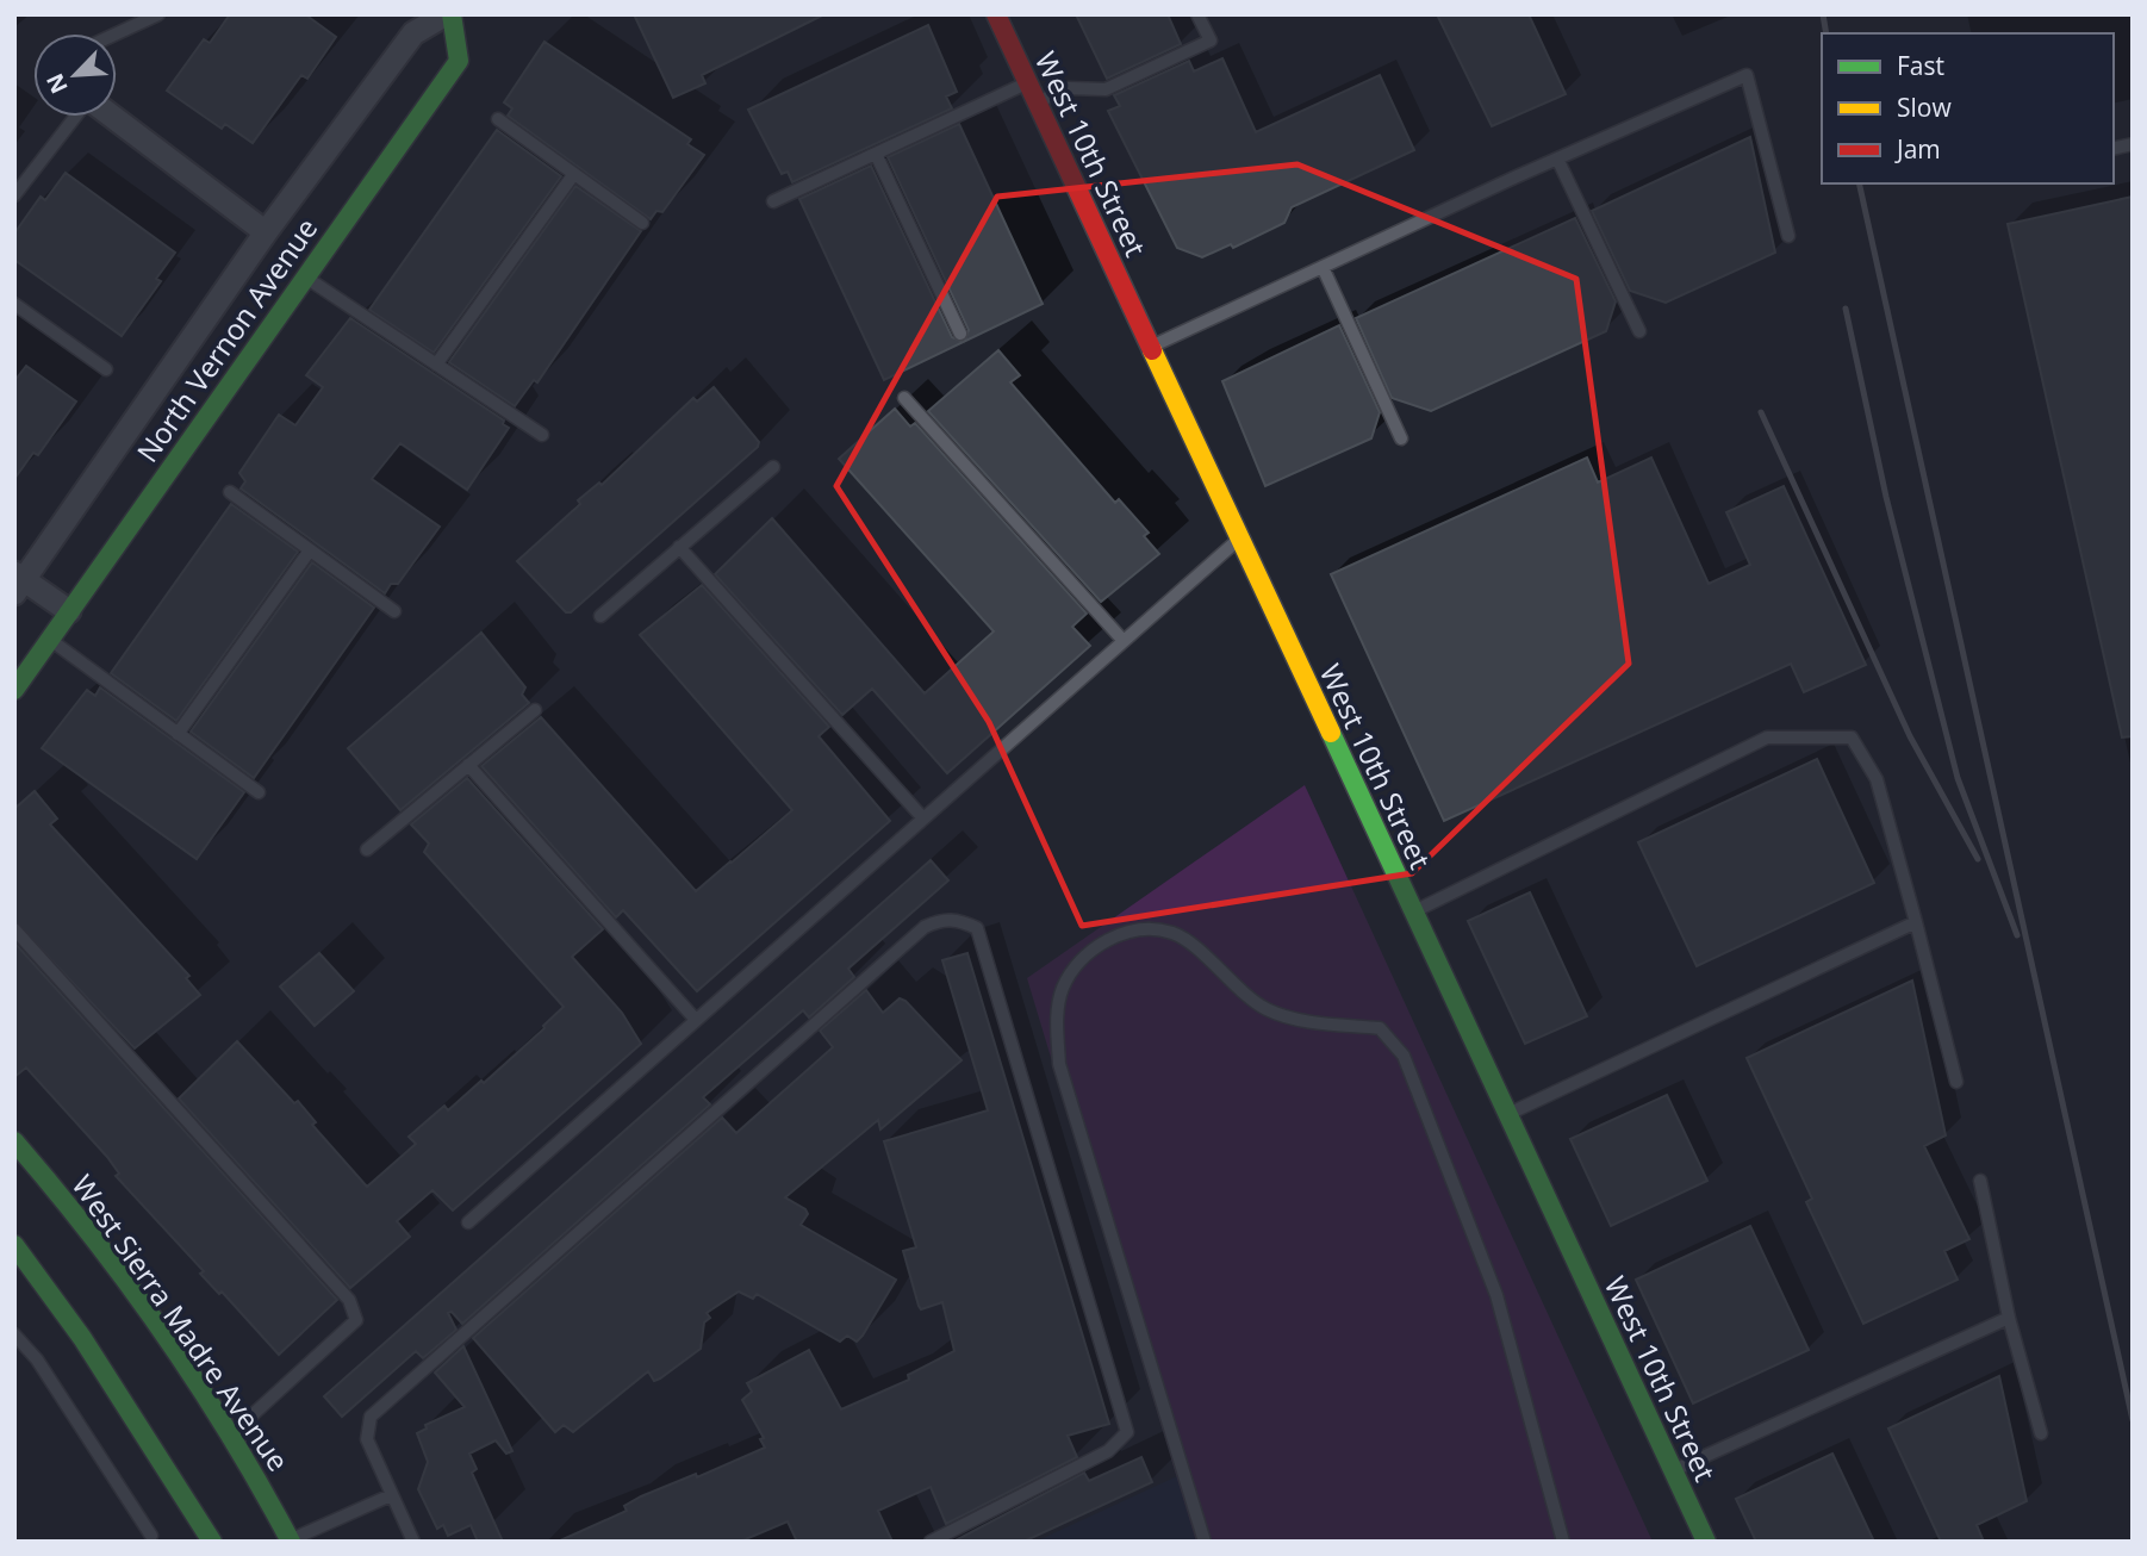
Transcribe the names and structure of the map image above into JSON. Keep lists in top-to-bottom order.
{
  "streets": {
    "street": ["West 10th Street", "North Vernon Avenue", "West Sierra Madre Avenue"]
  },
  "legend": ["Fast", "Slow", "Jam"],
  "north": "bottom left"
}
